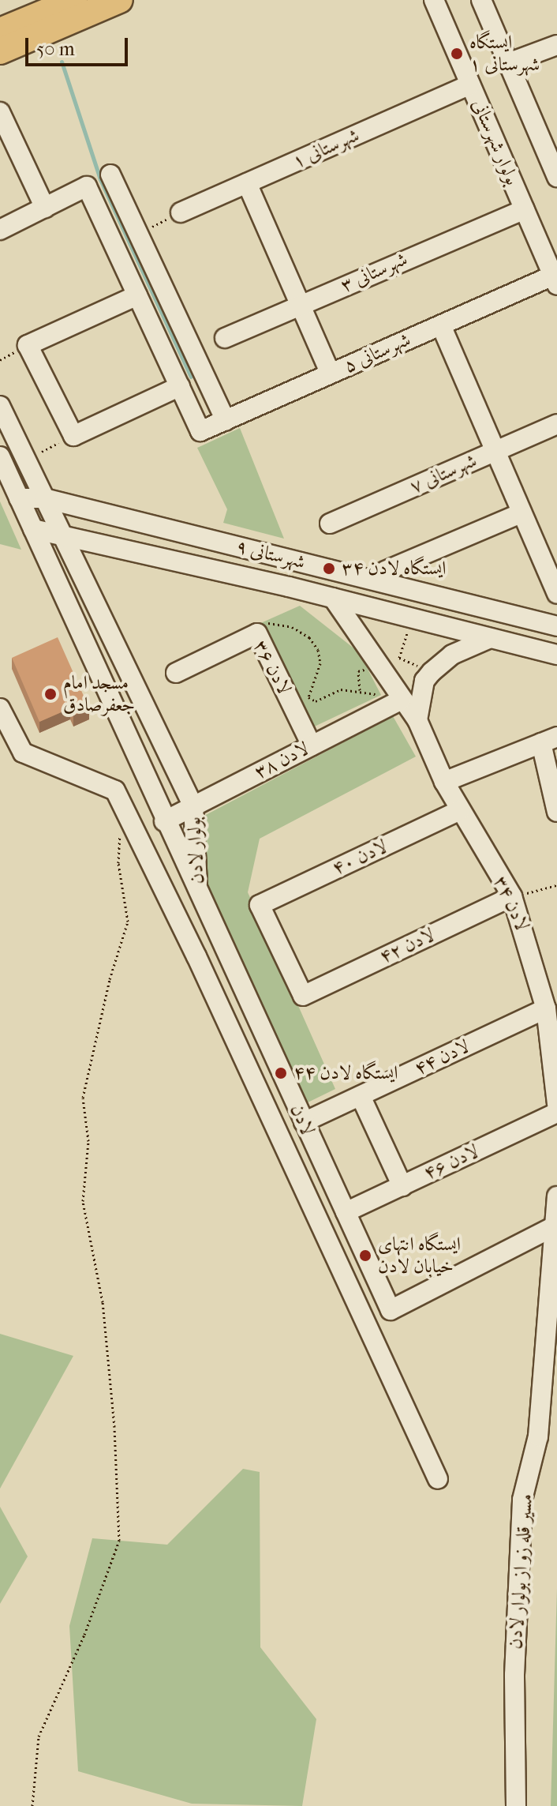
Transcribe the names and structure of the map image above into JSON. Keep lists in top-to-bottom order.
{
  "streets": {
    "street": [
      "بولوار شهرستانی",
      "شهرستانی ۱",
      "شهرستانی ۳",
      "شهرستانی ۵",
      "شهرستانی ۷",
      "شهرستانی ۹",
      "لادن ۳۶",
      "لادن ۳۸",
      "بولوار لادن",
      "لادن ۴۰",
      "لادن ۳۴",
      "لادن ۴۲",
      "لادن ۴۴",
      "لادن",
      "لادن ۴۶",
      "مسیر قله زو از بولوار لادن"
    ]
  },
  "crossings": [
    ["بولوار شهرستانی", "شهرستانی ۱"],
    ["بولوار شهرستانی", "شهرستانی ۳"],
    ["بولوار شهرستانی", "شهرستانی ۵"],
    ["شهرستانی ۹", "بولوار لادن"],
    ["لادن ۳۶", "لادن ۳۸"],
    ["لادن ۳۸", "بولوار لادن"],
    ["لادن ۳۸", "لادن ۳۴"],
    ["بولوار لادن", "لادن"],
    ["لادن ۴۰", "لادن ۳۴"],
    ["لادن ۴۰", "لادن ۴۲"],
    ["لادن ۳۴", "لادن ۴۲"],
    ["لادن ۳۴", "لادن ۴۴"],
    ["لادن ۴۴", "لادن"],
    ["لادن", "لادن ۴۶"],
    ["لادن", "مسیر قله زو از بولوار لادن"]
  ],
  "places": [
    "ایستگاه شهرستانی ۱",
    "ایستگاه لادن ۳۴",
    "مسجد امام جعفرصادق",
    "ایستگاه لادن ۴۴",
    "ایستگاه انتهای خیابان لادن"
  ],
  "scale_bar": "50 m"
}
